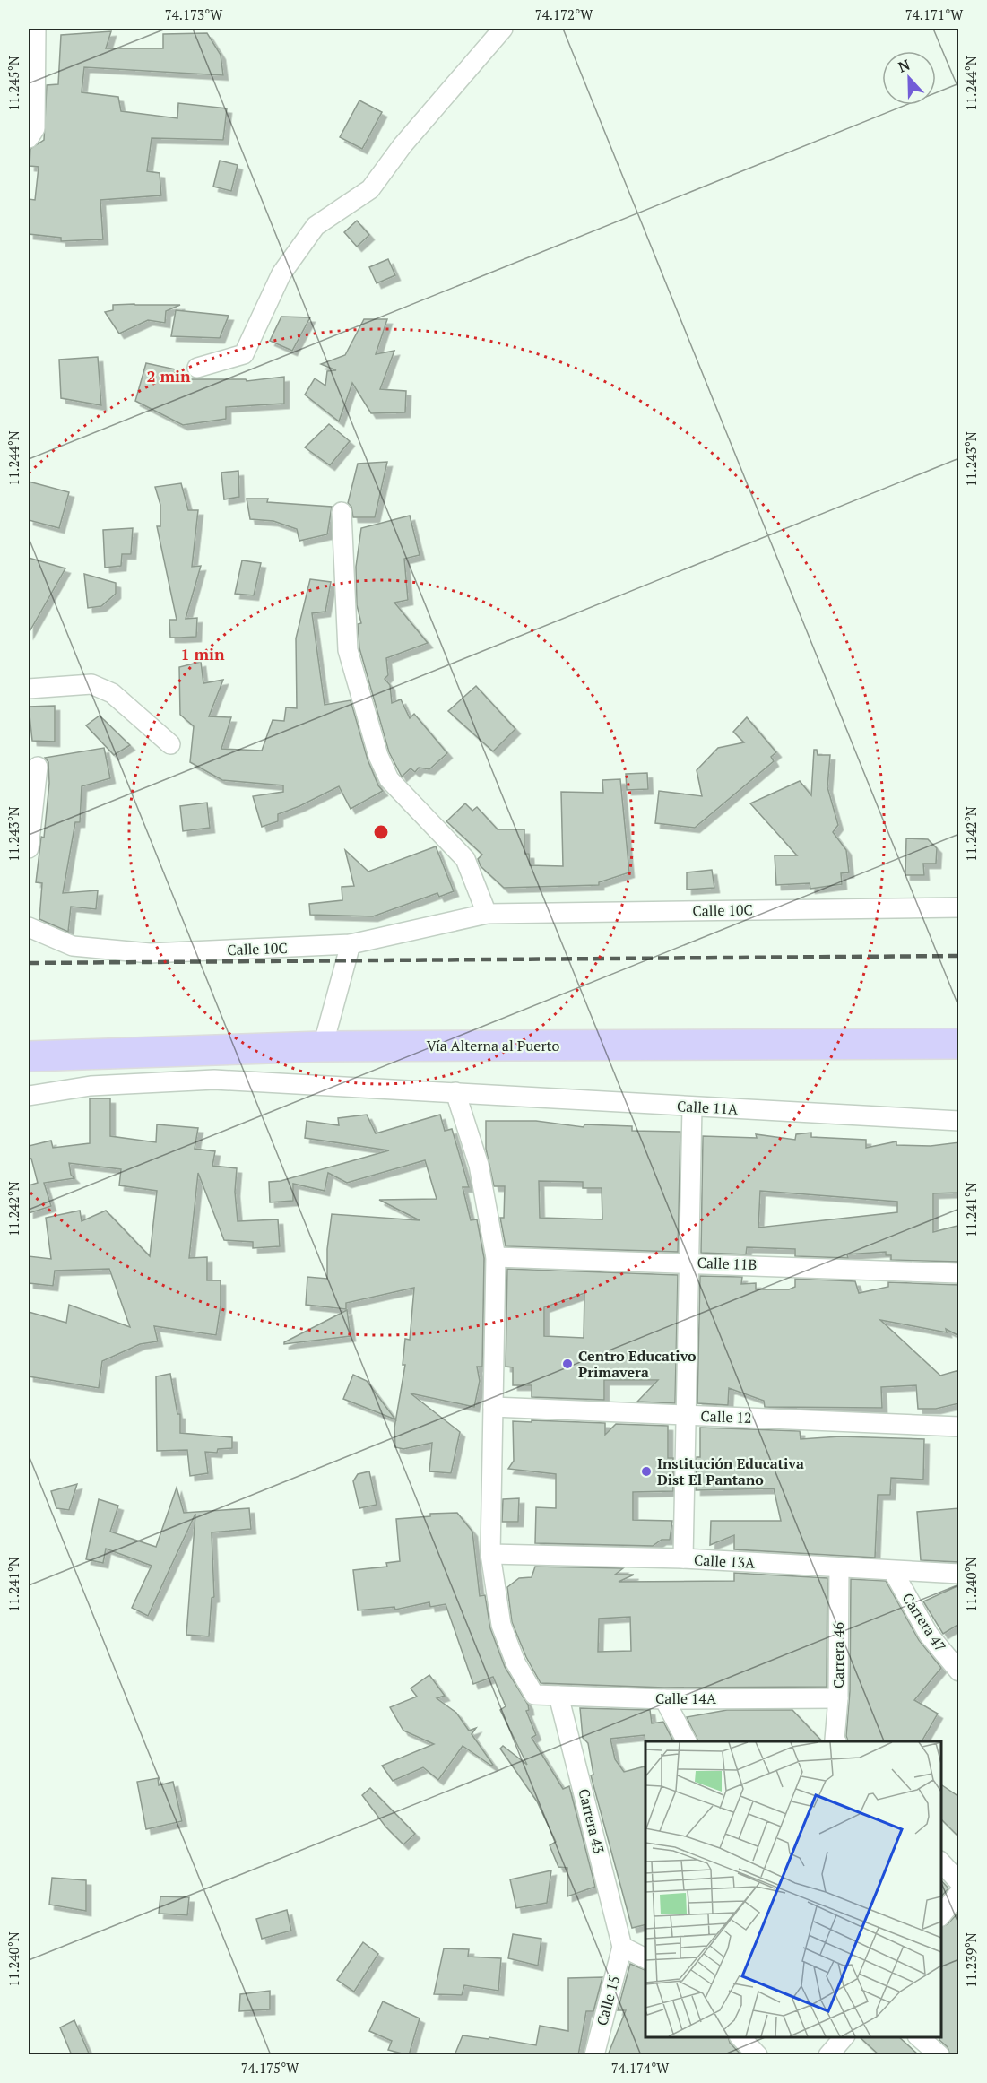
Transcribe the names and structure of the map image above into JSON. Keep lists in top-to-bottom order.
{
  "streets": {
    "main road": ["Vía Alterna al Puerto"],
    "street": [
      "Calle 10C",
      "Calle 11A",
      "Calle 11B",
      "Calle 12",
      "Calle 13A",
      "Carrera 47",
      "Carrera 46",
      "Calle 14A",
      "Carrera 43",
      "Calle 15"
    ]
  },
  "crossings": [
    ["Calle 13A", "Carrera 47"],
    ["Calle 13A", "Carrera 46"],
    ["Calle 13A", "Calle 14A"],
    ["Carrera 46", "Calle 14A"],
    ["Calle 14A", "Carrera 43"],
    ["Carrera 43", "Calle 15"]
  ],
  "places": ["Centro Educativo Primavera", "Institución Educativa Dist El Pantano"],
  "north": "top",
  "coordinates": [
    "74.173°W",
    "74.172°W",
    "74.171°W",
    "11.245°N",
    "11.244°N",
    "11.243°N",
    "11.242°N",
    "11.241°N",
    "11.240°N",
    "11.239°N",
    "74.175°W",
    "74.174°W"
  ],
  "rings": ["2 min", "1 min"]
}
